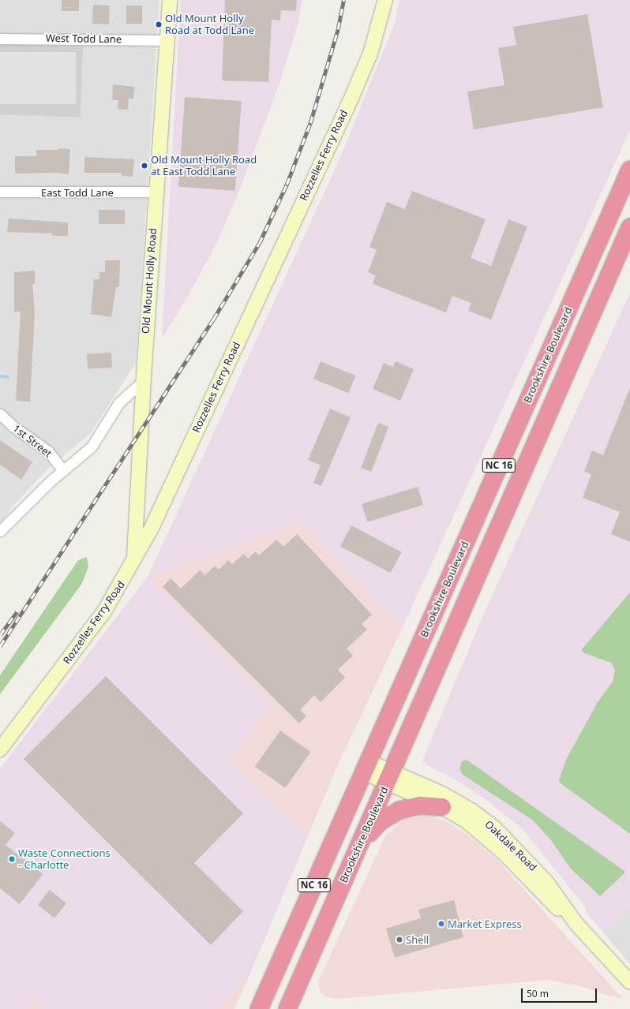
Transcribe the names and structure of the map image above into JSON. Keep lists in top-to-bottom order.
{
  "streets": {
    "highway": ["Brookshire Boulevard", "NC 16"],
    "street": [
      "West Todd Lane",
      "Rozzelles Ferry Road",
      "East Todd Lane",
      "Old Mount Holly Road",
      "1st Street",
      "Oakdale Road"
    ]
  },
  "crossings": [
    ["West Todd Lane", "Old Mount Holly Road"],
    ["Rozzelles Ferry Road", "Old Mount Holly Road"],
    ["East Todd Lane", "Old Mount Holly Road"],
    ["Brookshire Boulevard", "Oakdale Road"]
  ],
  "places": [
    "Old Mount Holly Road at Todd Lane",
    "Old Mount Holly Road at East Todd Lane",
    "Waste Connections - Charlotte",
    "Market Express",
    "Shell"
  ],
  "scale_bar": "50 m"
}
